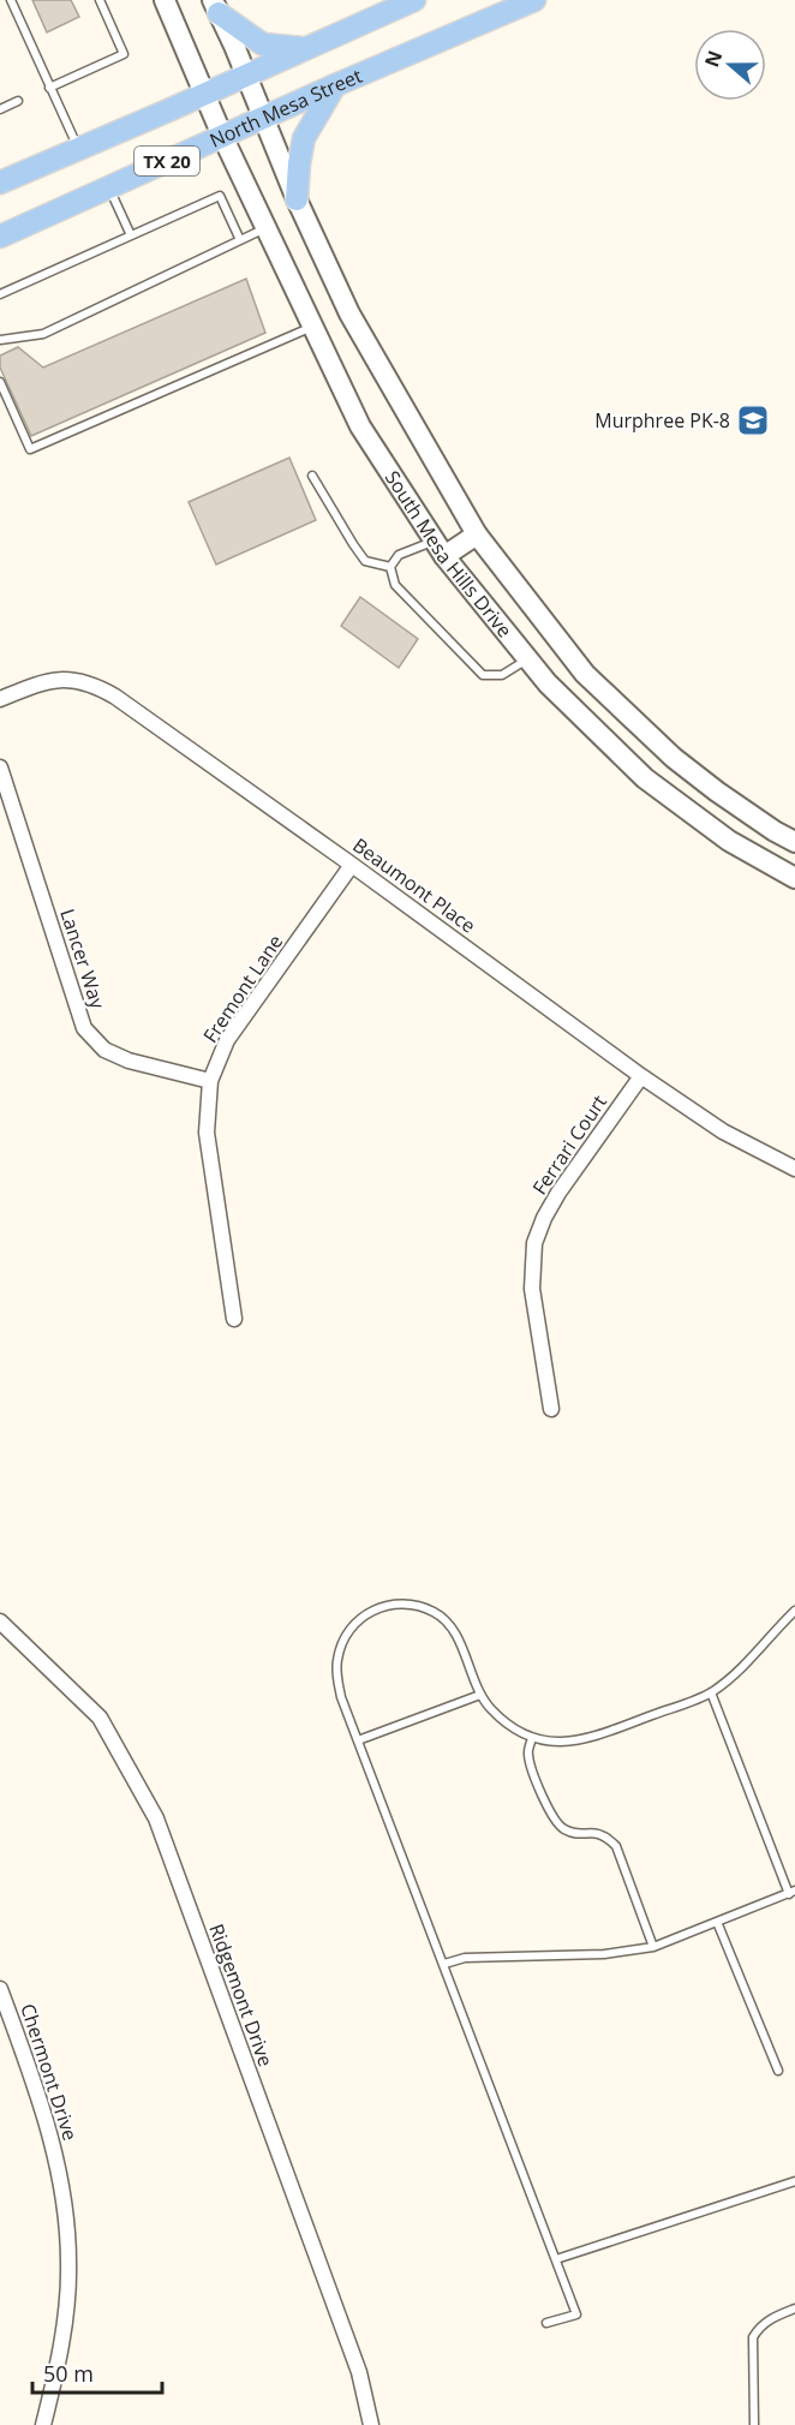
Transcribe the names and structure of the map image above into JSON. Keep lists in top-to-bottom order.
{
  "streets": {
    "main road": ["North Mesa Street", "TX 20"],
    "street": [
      "South Mesa Hills Drive",
      "Beaumont Place",
      "Lancer Way",
      "Fremont Lane",
      "Ferrari Court",
      "Ridgemont Drive",
      "Chermont Drive"
    ]
  },
  "crossings": [
    ["North Mesa Street", "South Mesa Hills Drive"],
    ["TX 20", "South Mesa Hills Drive"],
    ["Beaumont Place", "Fremont Lane"],
    ["Beaumont Place", "Ferrari Court"],
    ["Lancer Way", "Fremont Lane"]
  ],
  "places": {
    "school or university": ["Murphree PK-8"]
  },
  "scale_bar": "50 m",
  "north": "left"
}
